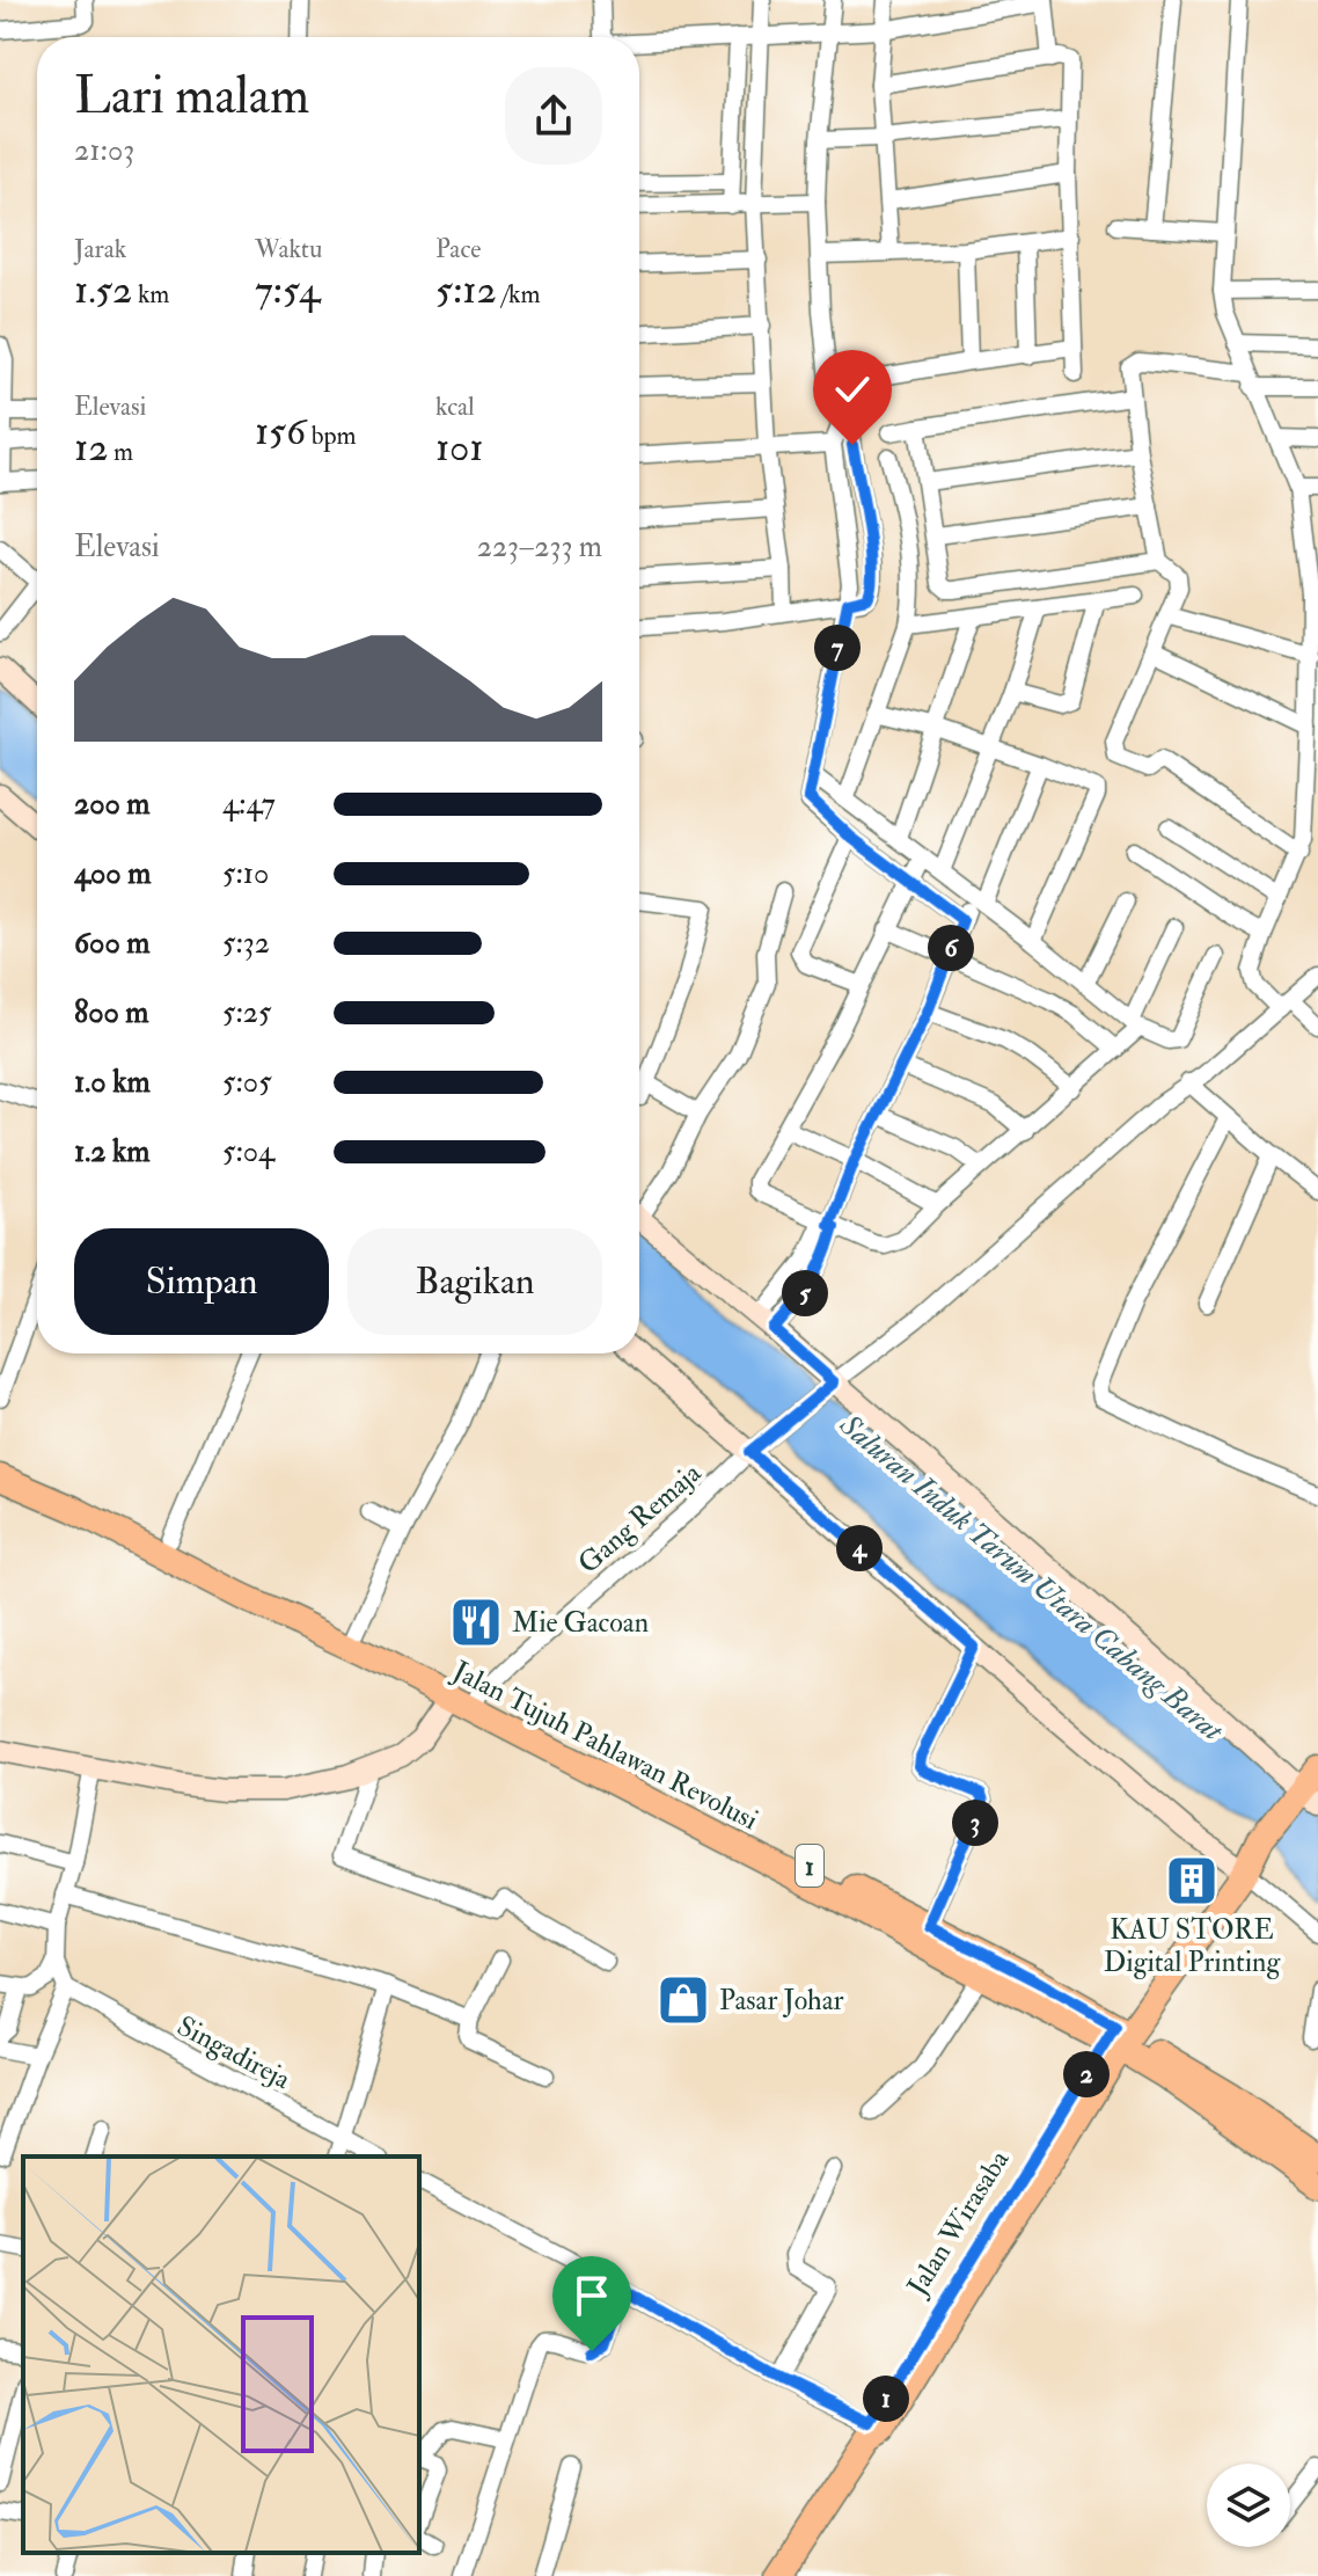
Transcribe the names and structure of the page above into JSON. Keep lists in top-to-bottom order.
{
  "streets": {
    "main road": ["Jalan Tujuh Pahlawan Revolusi", "1", "Jalan Wirasaba"],
    "street": ["Gang Remaja", "Singadireja"]
  },
  "crossings": [
    ["Gang Remaja", "Jalan Tujuh Pahlawan Revolusi"],
    ["Jalan Tujuh Pahlawan Revolusi", "1"],
    ["Jalan Tujuh Pahlawan Revolusi", "Jalan Wirasaba"],
    ["1", "Jalan Wirasaba"]
  ],
  "water": ["Saluran Induk Tarum Utara Cabang Barat"],
  "places": {
    "restaurant": ["Mie Gacoan"],
    "building": ["KAU STORE Digital Printing"],
    "shop": ["Pasar Johar"]
  },
  "page": {
    "heading": ["Lari malam", "21:03"],
    "stats": [
      ["Jarak", "1.52 km"],
      ["Waktu", "7:54"],
      ["Pace", "5:12 /km"],
      ["Elevasi", "12 m"],
      ["156 bpm"],
      ["kcal", "101"]
    ],
    "chart": ["Elevasi", "223–233 m"],
    "pins": [
      "7",
      "6",
      "5",
      "4",
      "3",
      "2",
      "1"
    ],
    "list": [
      {
        "name": "200 m",
        "note": "4:47"
      },
      {
        "name": "400 m",
        "note": "5:10"
      },
      {
        "name": "600 m",
        "note": "5:32"
      },
      {
        "name": "800 m",
        "note": "5:25"
      },
      {
        "name": "1.0 km",
        "note": "5:05"
      },
      {
        "name": "1.2 km",
        "note": "5:04"
      }
    ],
    "buttons": ["Simpan", "Bagikan"]
  }
}
